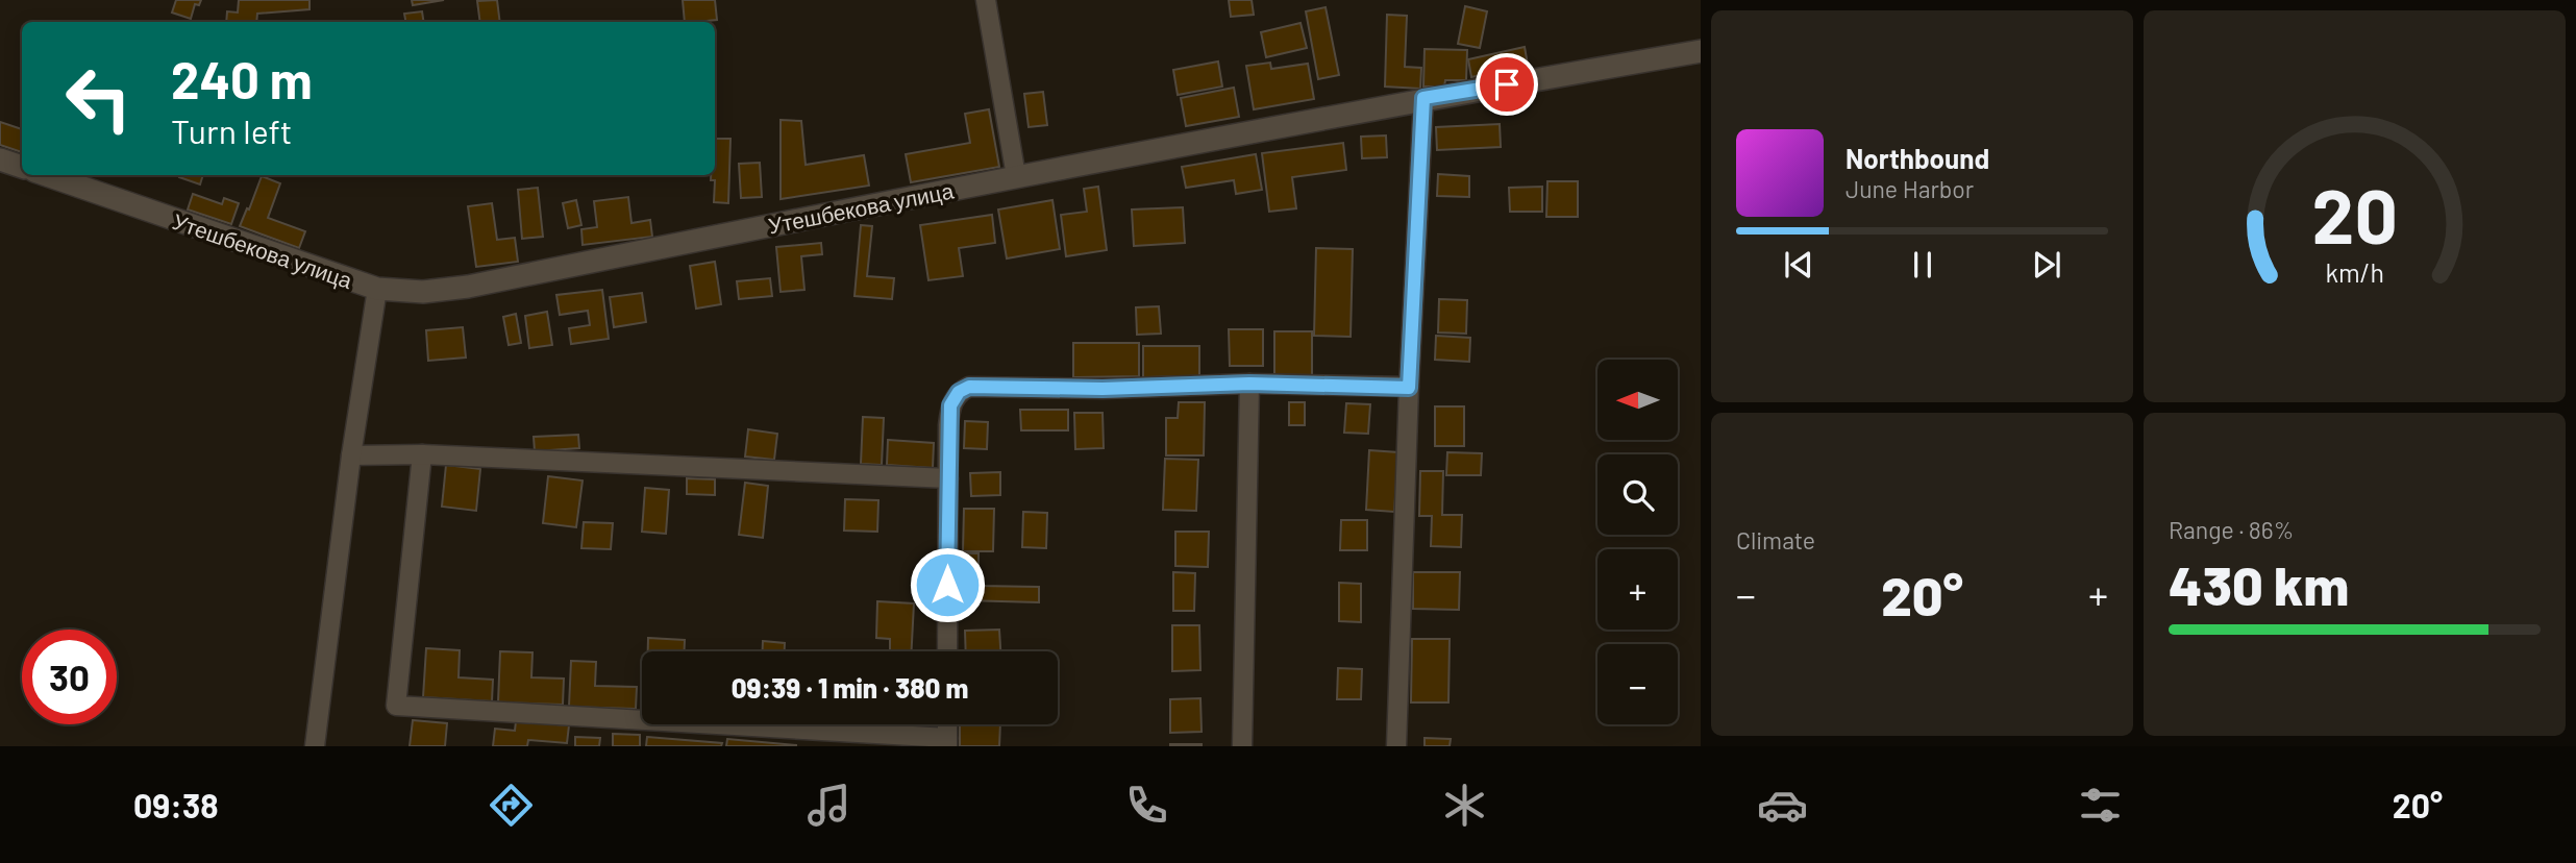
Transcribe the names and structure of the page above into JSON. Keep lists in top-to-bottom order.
{
  "streets": {
    "main road": ["Утешбекова улица"]
  },
  "north": "left",
  "page": {
    "turn": ["240 m", "Turn left"],
    "song": ["Northbound", "June Harbor"],
    "map_buttons": ["+", "−"],
    "tile": [
      "Climate",
      ["Range · 86%", "430 km"]
    ],
    "heat": ["−", "20°", "+"],
    "limit": "30",
    "trip": "09:39 · 1 min · 380 m",
    "tabs": ["09:38", "20°"],
    "gauge": ["20", "km/h"]
  }
}
